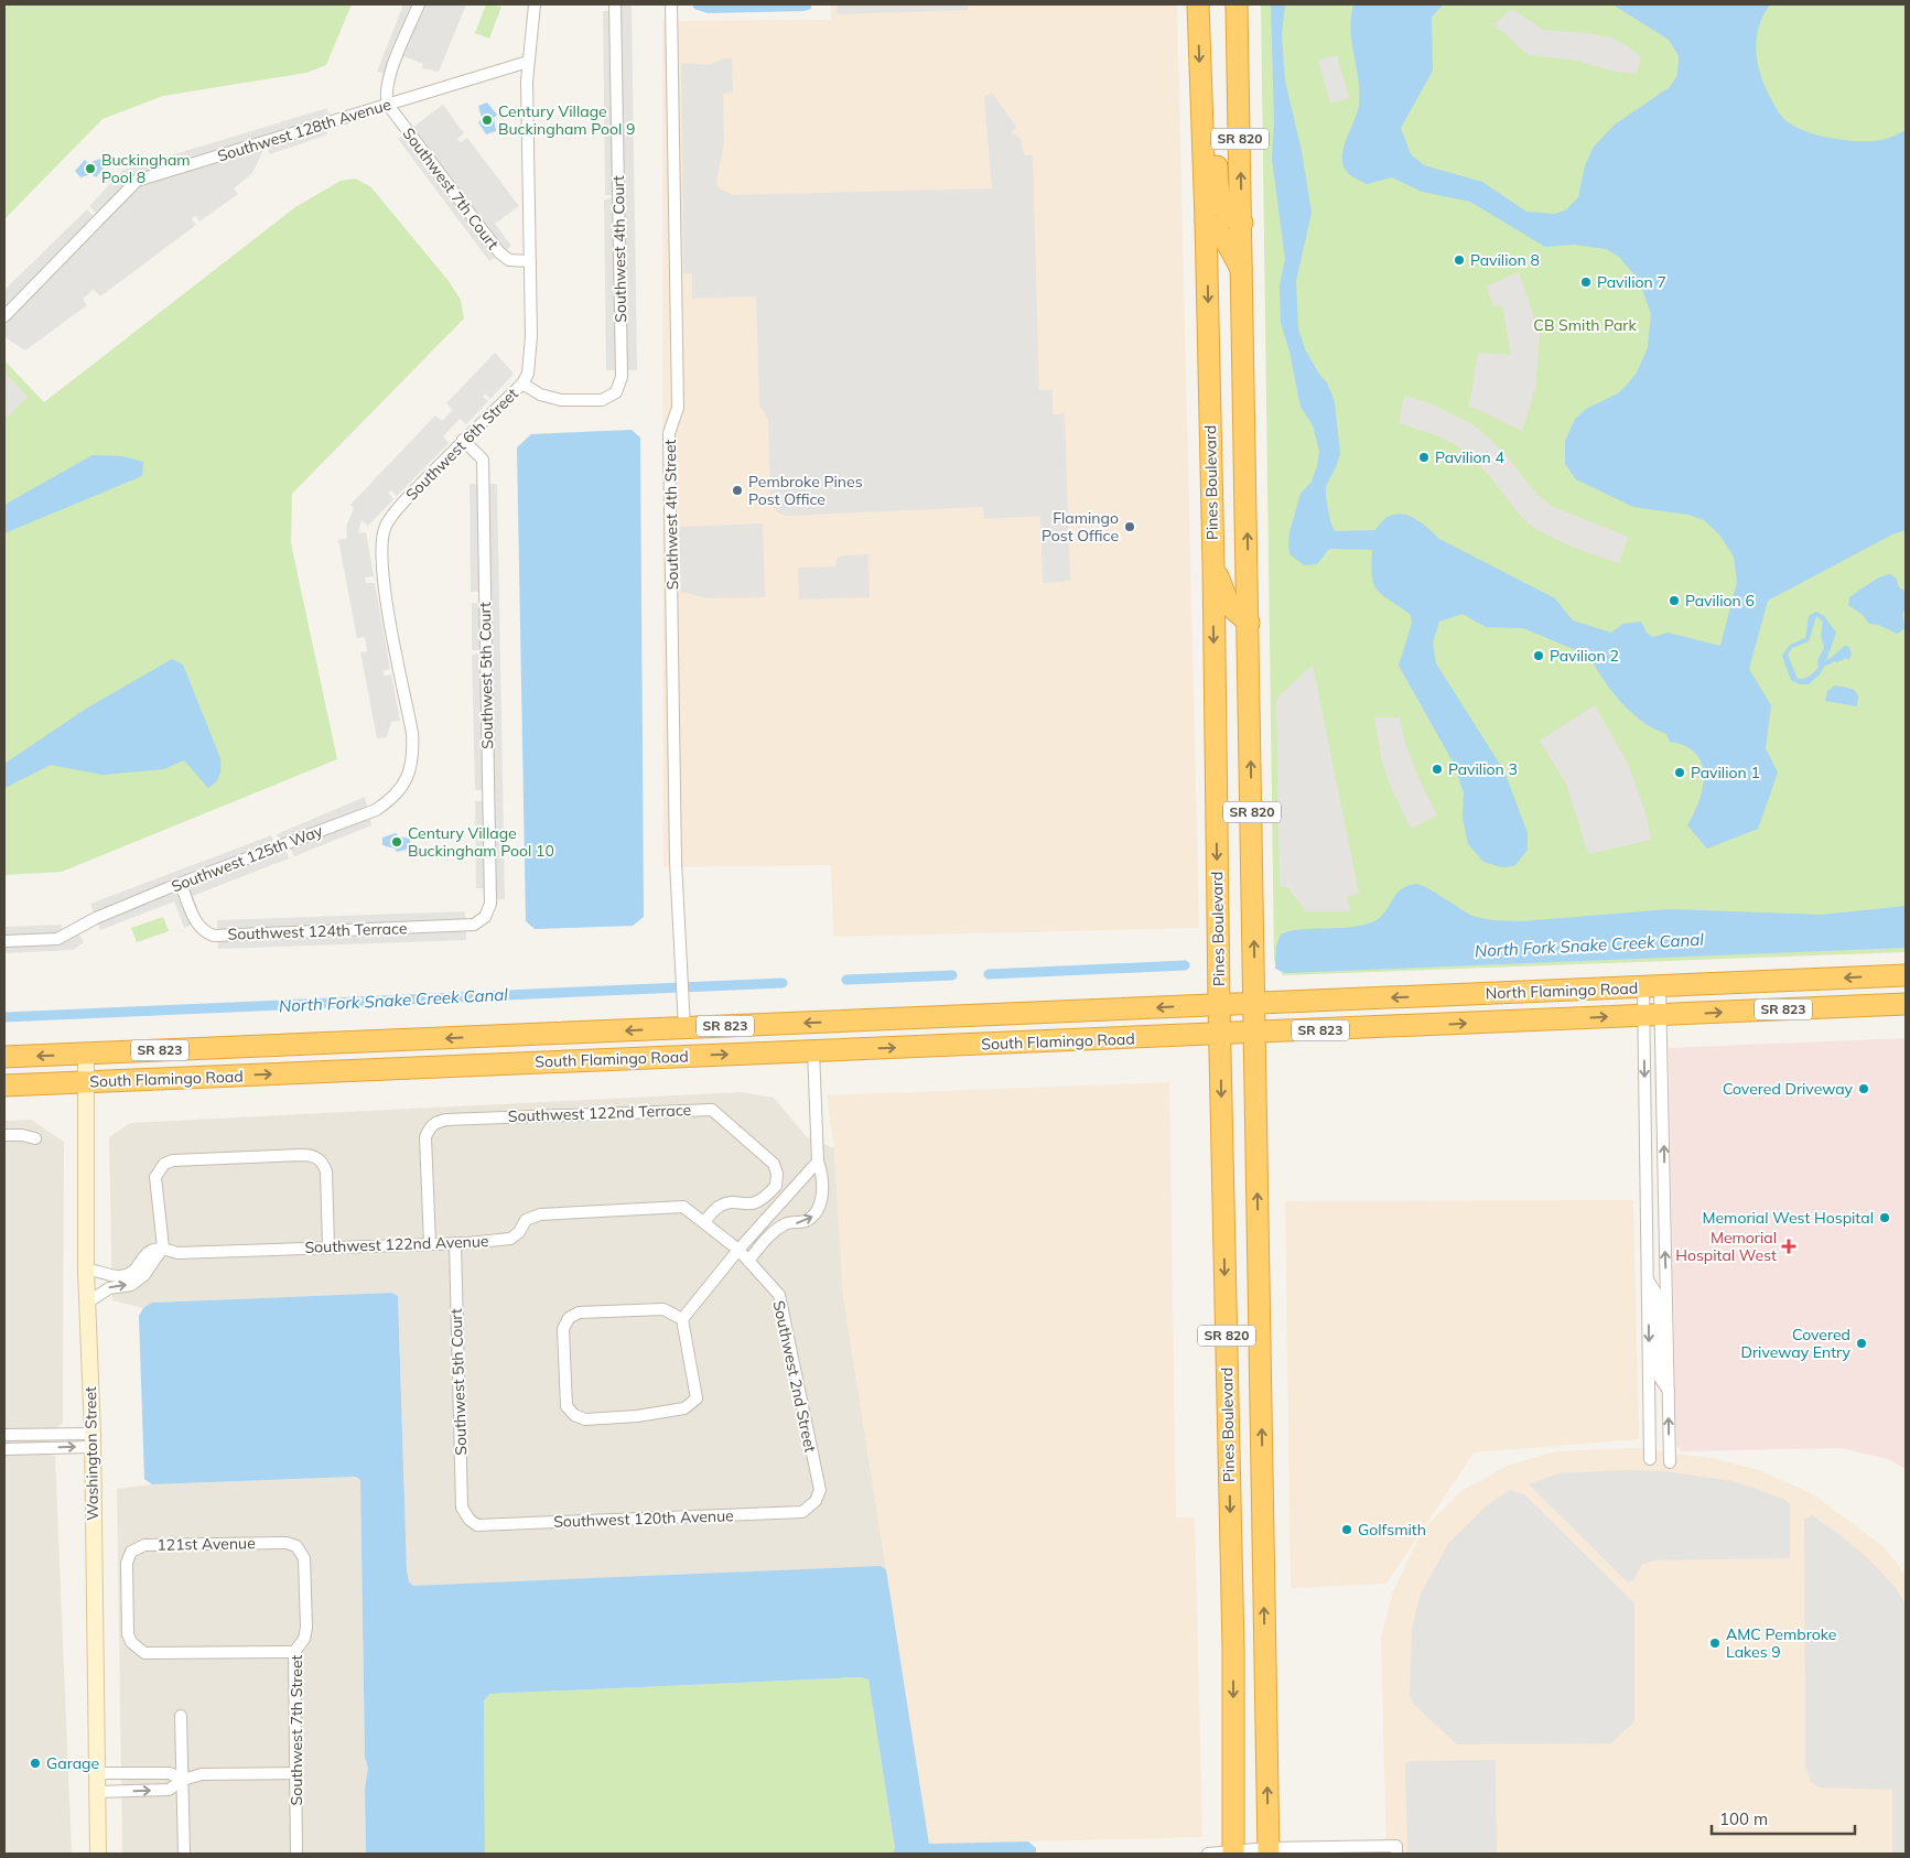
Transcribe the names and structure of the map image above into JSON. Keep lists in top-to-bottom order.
{
  "streets": {
    "highway": [
      "SR 820",
      "Pines Boulevard",
      "North Flamingo Road",
      "SR 823",
      "South Flamingo Road"
    ],
    "street": [
      "Southwest 128th Avenue",
      "Southwest 7th Court",
      "Southwest 4th Court",
      "Southwest 6th Street",
      "Southwest 4th Street",
      "Southwest 5th Court",
      "Southwest 125th Way",
      "Southwest 124th Terrace",
      "Southwest 122nd Terrace",
      "Southwest 122nd Avenue",
      "Southwest 2nd Street",
      "Washington Street",
      "Southwest 120th Avenue",
      "121st Avenue",
      "Southwest 7th Street"
    ]
  },
  "crossings": [
    ["Southwest 128th Avenue", "Southwest 7th Court"],
    ["Southwest 128th Avenue", "Southwest 6th Street"],
    ["SR 820", "North Flamingo Road"],
    ["Southwest 7th Court", "Southwest 6th Street"],
    ["Southwest 4th Court", "Southwest 6th Street"],
    ["Southwest 6th Street", "Southwest 5th Court"],
    ["Southwest 6th Street", "Southwest 125th Way"],
    ["Pines Boulevard", "North Flamingo Road"],
    ["Pines Boulevard", "South Flamingo Road"],
    ["Southwest 4th Street", "South Flamingo Road"],
    ["Southwest 5th Court", "Southwest 124th Terrace"],
    ["Southwest 5th Court", "Southwest 122nd Avenue"],
    ["Southwest 5th Court", "Southwest 120th Avenue"],
    ["Southwest 125th Way", "Southwest 124th Terrace"],
    ["North Flamingo Road", "South Flamingo Road"],
    ["South Flamingo Road", "Washington Street"],
    ["Southwest 122nd Terrace", "Southwest 122nd Avenue"],
    ["Southwest 122nd Avenue", "Southwest 2nd Street"],
    ["Southwest 2nd Street", "Southwest 120th Avenue"],
    ["121st Avenue", "Southwest 7th Street"]
  ],
  "water": ["North Fork Snake Creek Canal"],
  "parks": ["CB Smith Park"],
  "places": {
    "other": [
      "Century Village Buckingham Pool 9",
      "Buckingham Pool 8",
      "Pavilion 8",
      "Pavilion 7",
      "Pavilion 4",
      "Pembroke Pines Post Office",
      "Flamingo Post Office",
      "Pavilion 6",
      "Pavilion 2",
      "Pavilion 3",
      "Pavilion 1",
      "Century Village Buckingham Pool 10",
      "Covered Driveway",
      "Memorial West Hospital",
      "Covered Driveway Entry",
      "Golfsmith",
      "AMC Pembroke Lakes 9",
      "Garage"
    ],
    "health": ["Memorial Hospital West"]
  },
  "scale_bar": "100 m"
}
